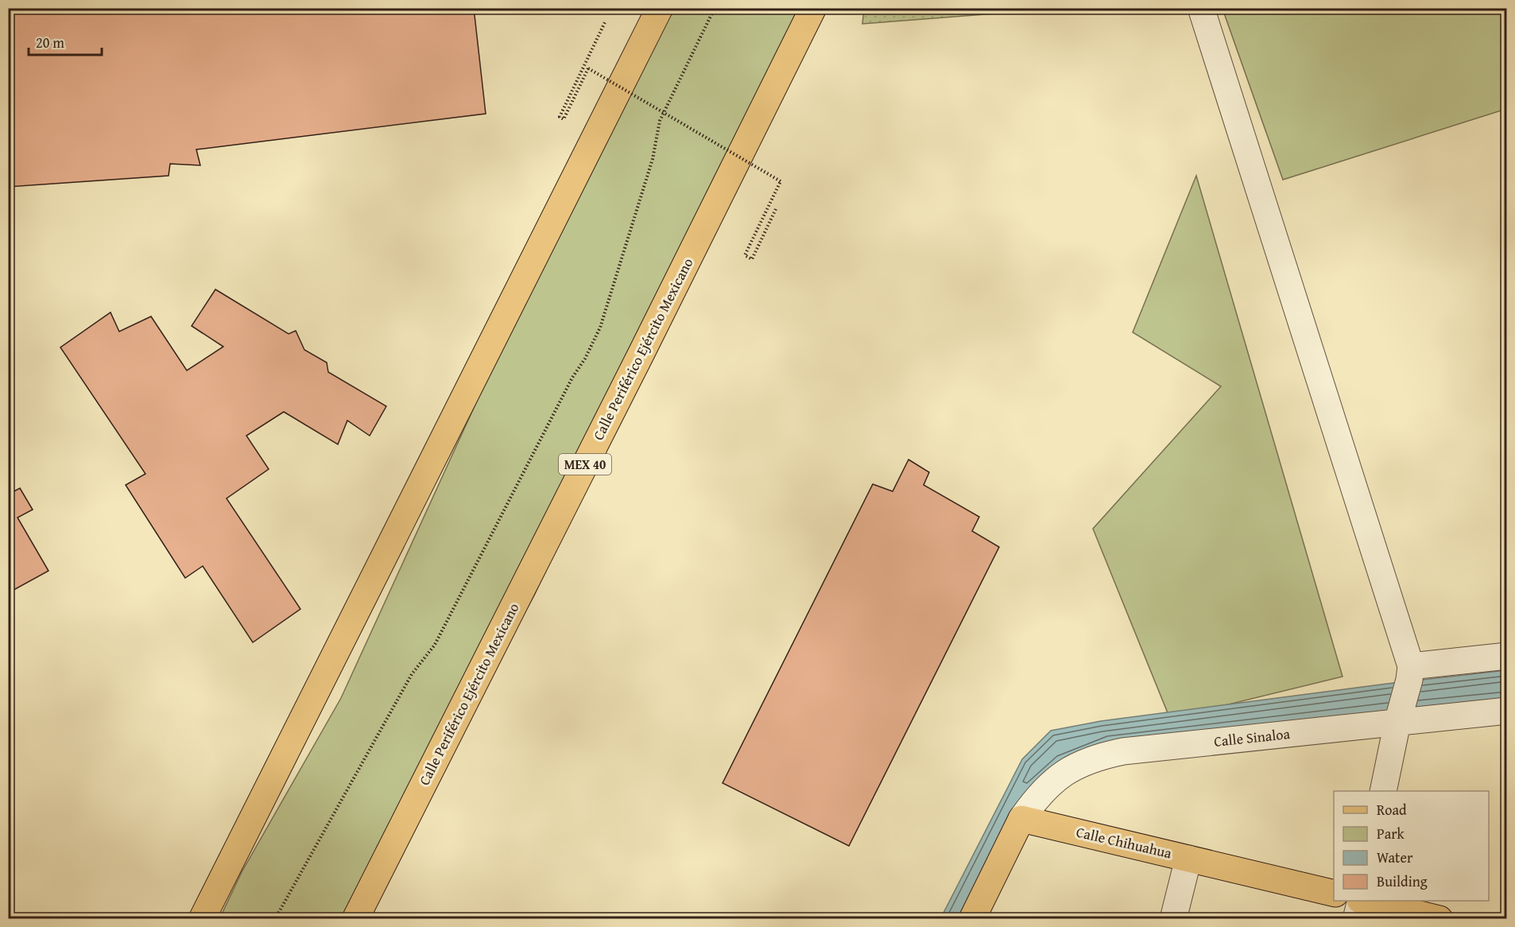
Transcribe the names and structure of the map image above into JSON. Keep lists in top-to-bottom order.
{
  "streets": {
    "main road": ["Calle Periférico Ejército Mexicano", "MEX 40", "Calle Chihuahua"],
    "street": ["Calle Sinaloa"]
  },
  "crossings": [
    ["Calle Sinaloa", "Calle Chihuahua"]
  ],
  "legend": [
    "Road",
    "Park",
    "Water",
    "Building"
  ],
  "scale_bar": "20 m"
}
